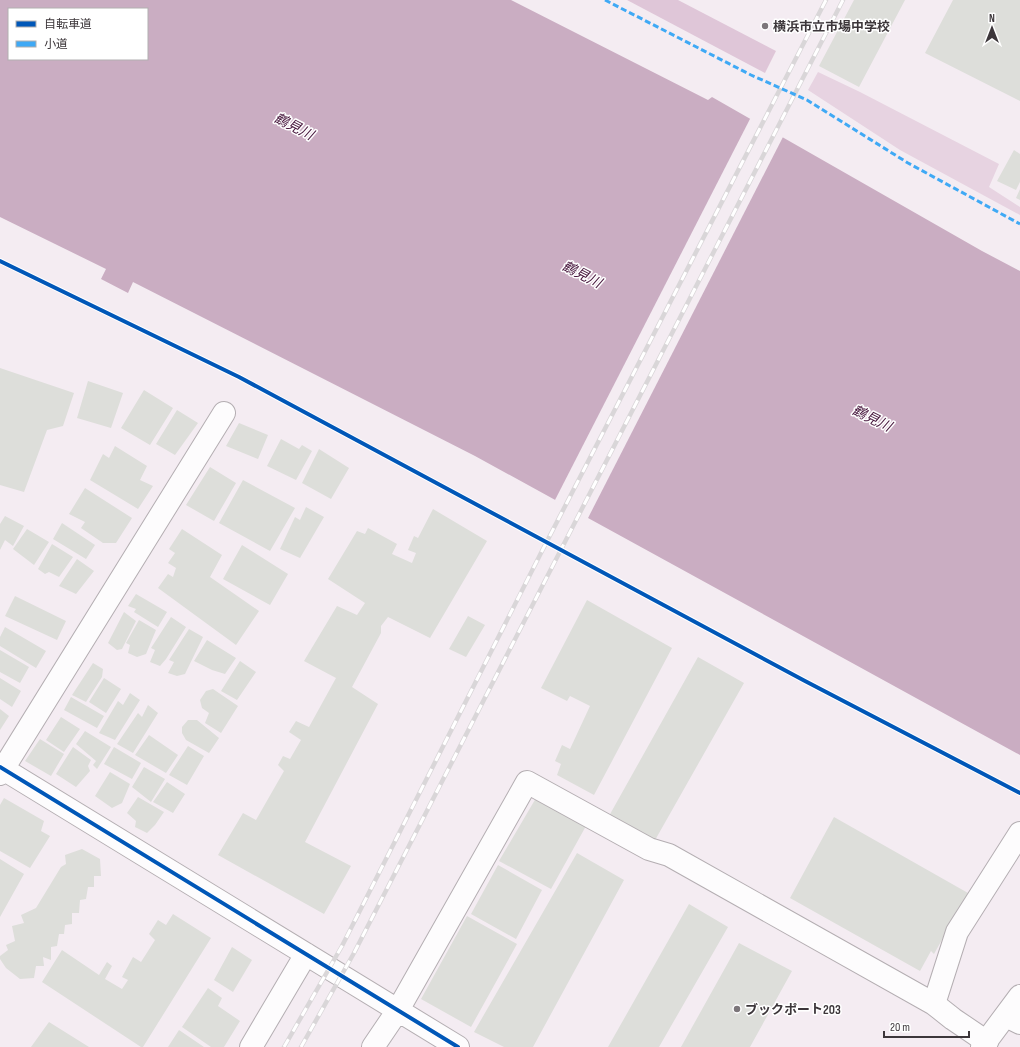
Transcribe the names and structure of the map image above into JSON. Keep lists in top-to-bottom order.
{
  "water": ["鶴見川"],
  "places": ["横浜市立市場中学校", "ブックポート203"],
  "legend": ["自転車道", "小道"],
  "scale_bar": "20 m",
  "north": "top"
}
